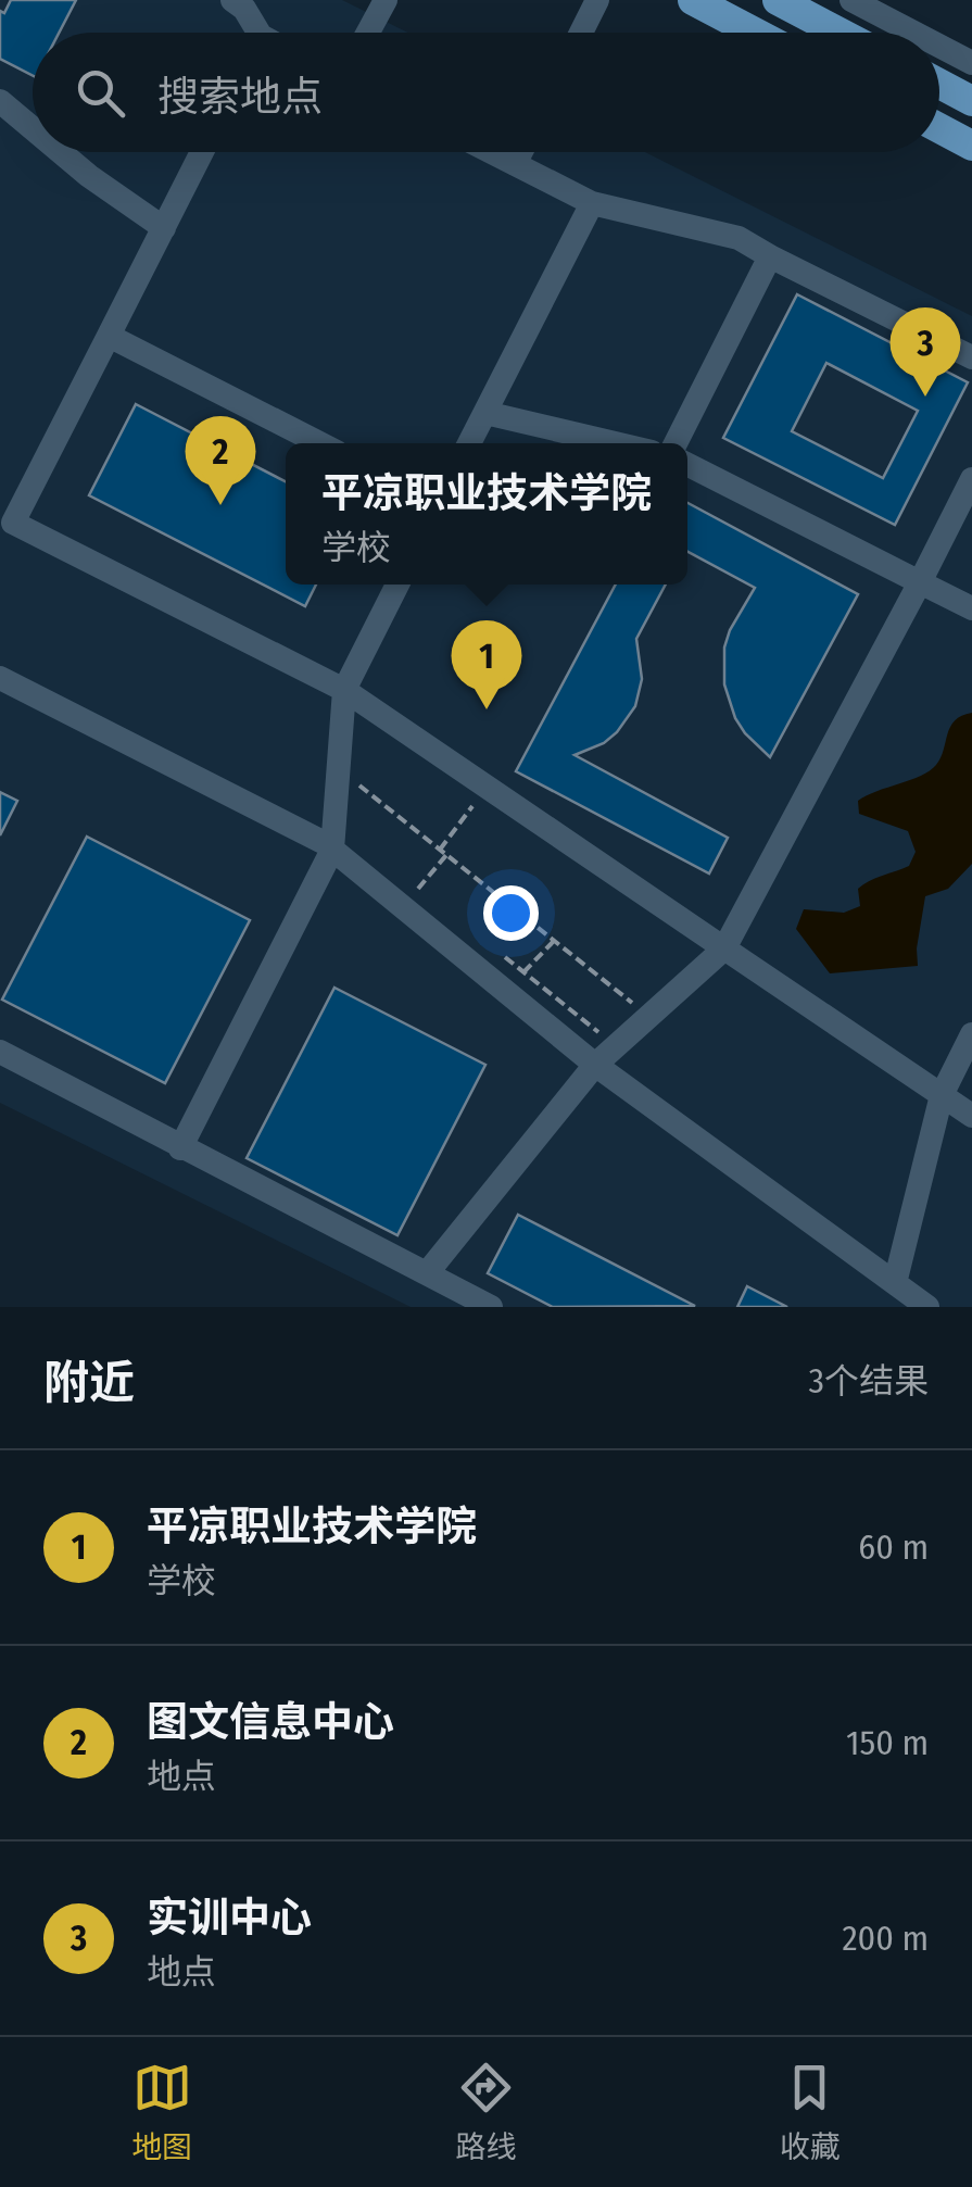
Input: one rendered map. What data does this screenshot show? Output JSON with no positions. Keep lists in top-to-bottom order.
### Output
{
  "page": {
    "search": "搜索地点",
    "pins": ["3", "2", "1"],
    "popup": ["平凉职业技术学院", "学校"],
    "heading": ["附近", "3个结果"],
    "list": [
      {
        "mark": "1",
        "name": "平凉职业技术学院",
        "note": "学校",
        "value": "60 m"
      },
      {
        "mark": "2",
        "name": "图文信息中心",
        "note": "地点",
        "value": "150 m"
      },
      {
        "mark": "3",
        "name": "实训中心",
        "note": "地点",
        "value": "200 m"
      }
    ],
    "nav": ["地图", "路线", "收藏"]
  }
}
